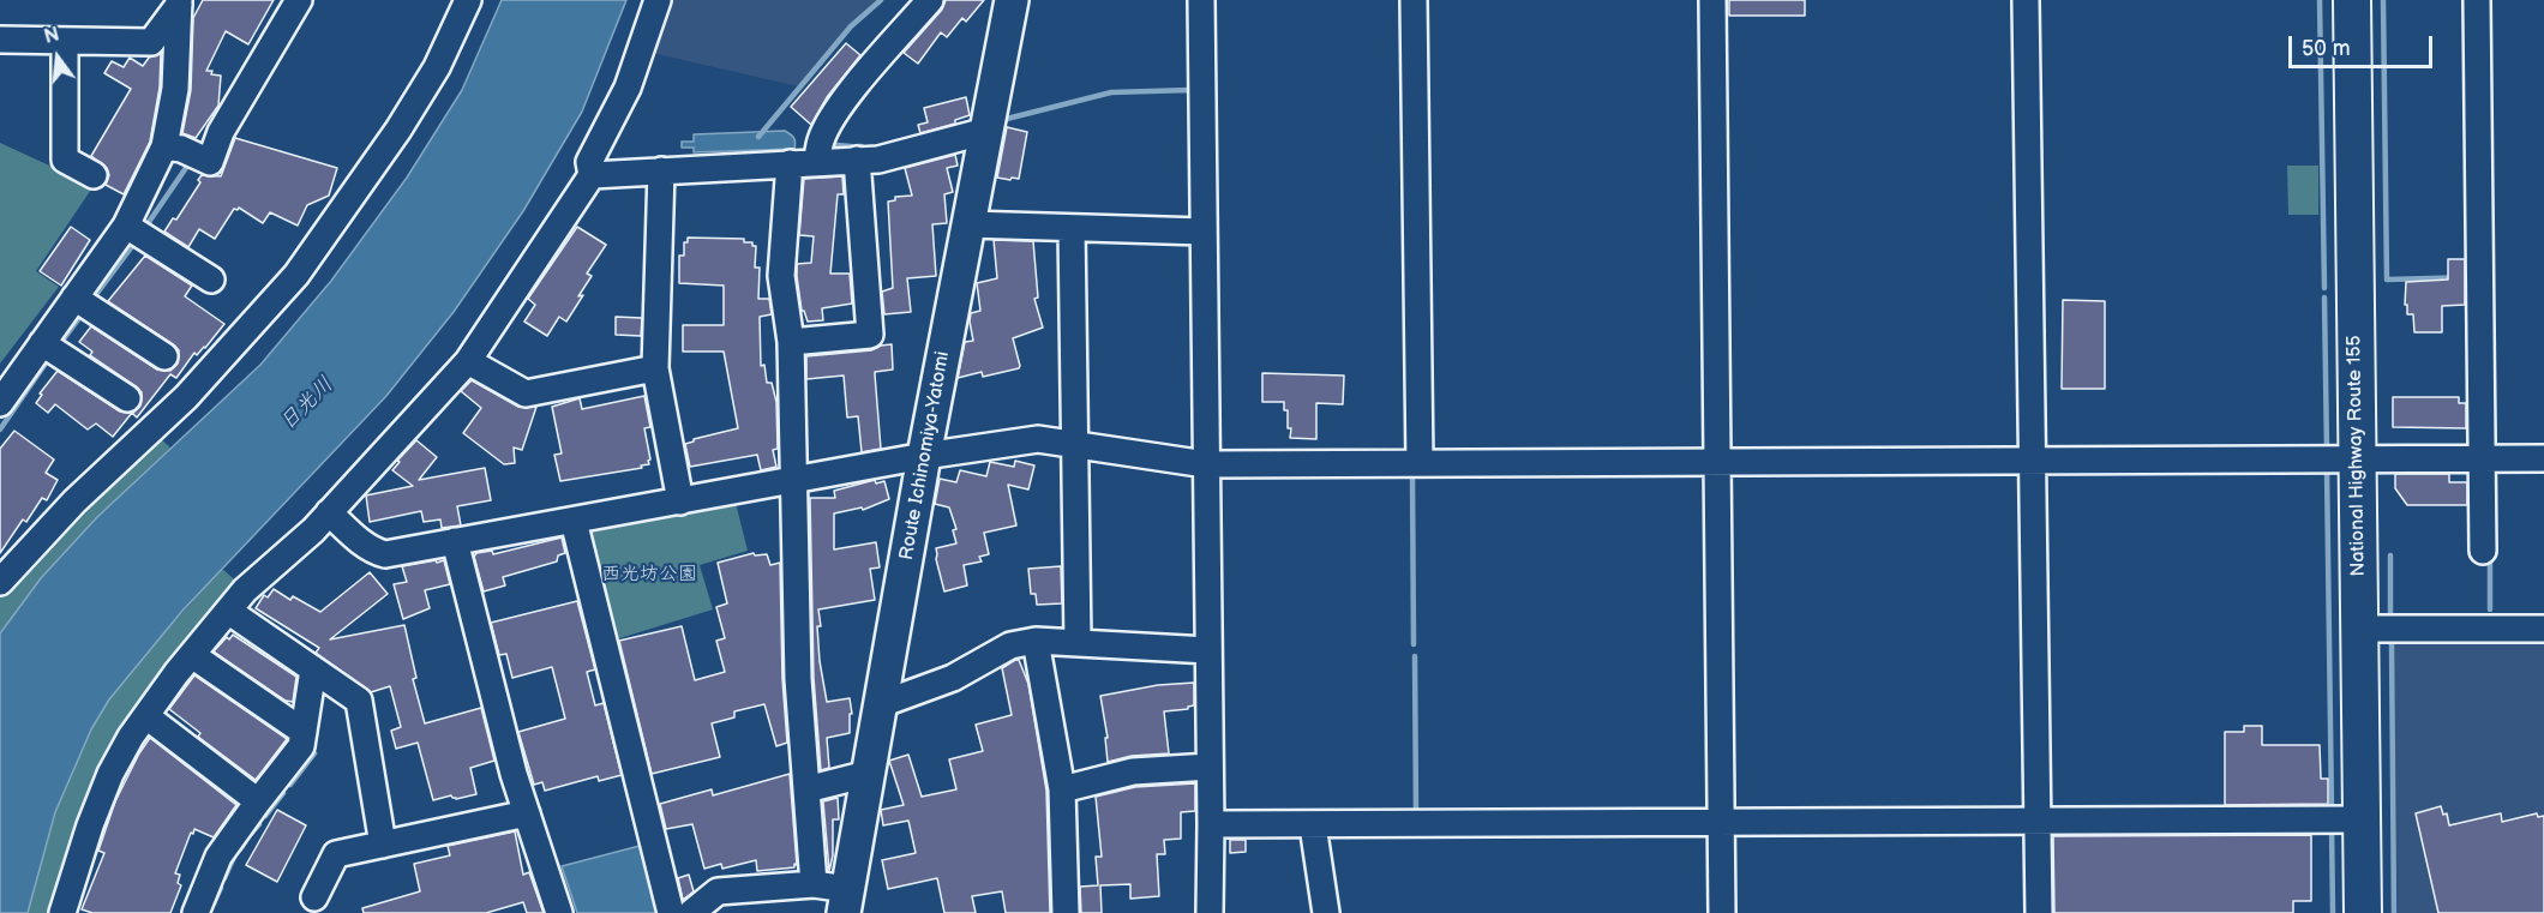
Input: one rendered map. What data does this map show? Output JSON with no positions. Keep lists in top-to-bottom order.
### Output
{
  "streets": {
    "highway": ["National Highway Route 155"],
    "main road": ["Route Ichinomiya-Yatomi"]
  },
  "water": ["日光川"],
  "parks": ["西光坊公園"],
  "scale_bar": "50 m",
  "north": "top"
}
